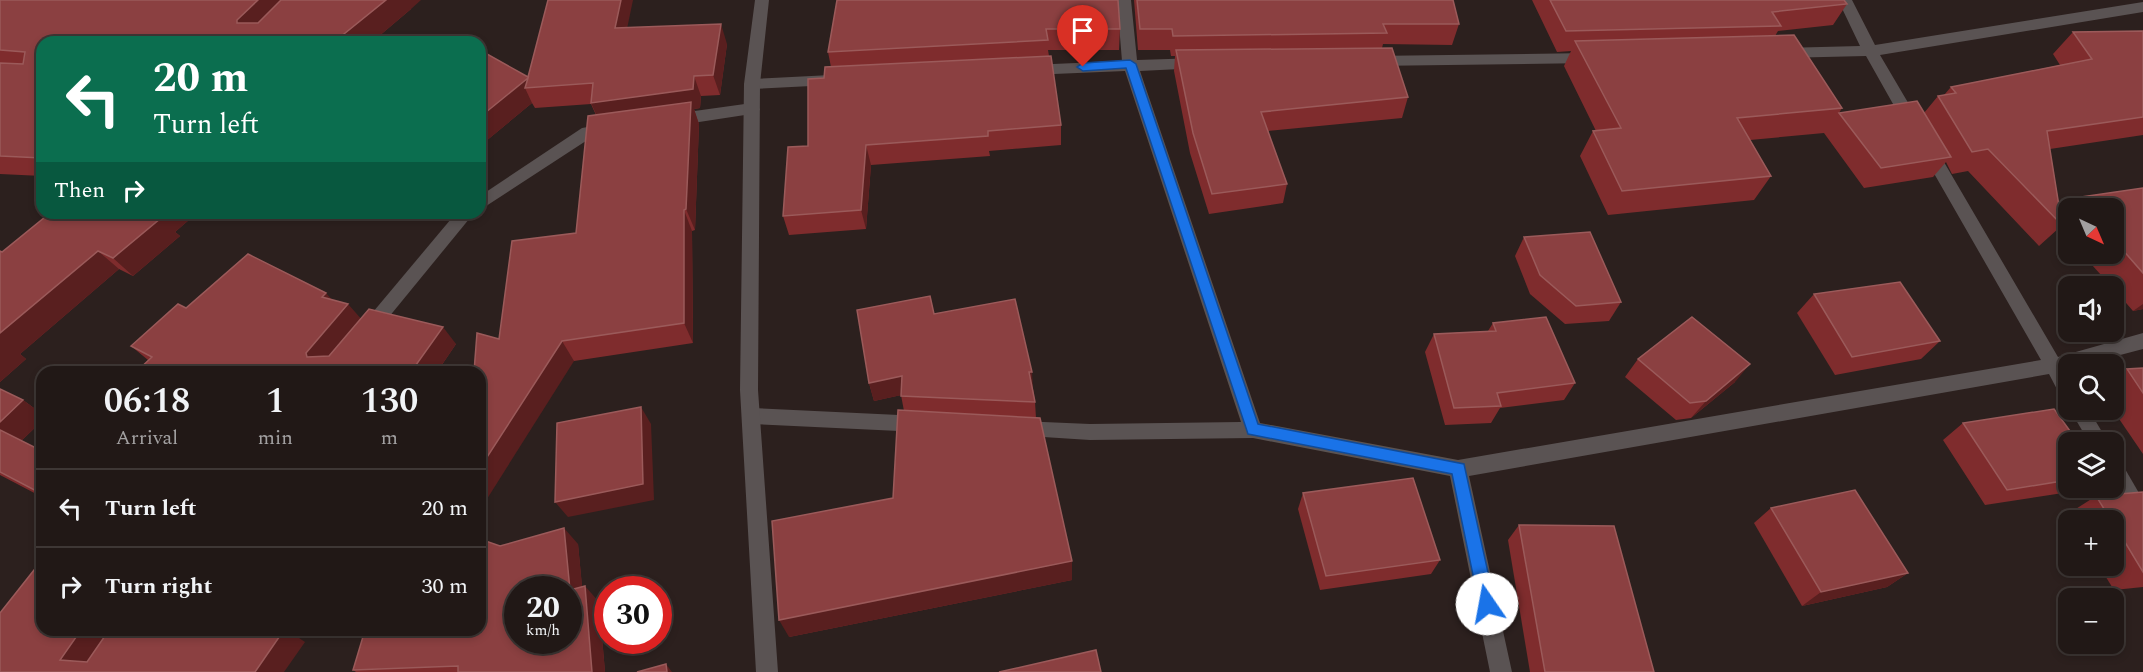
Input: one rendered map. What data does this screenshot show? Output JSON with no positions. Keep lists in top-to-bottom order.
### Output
{
  "north": "bottom right",
  "page": {
    "turn": ["20 m", "Turn left"],
    "then": "Then",
    "map_buttons": ["+", "−"],
    "eta": [
      "06:18",
      "Arrival",
      "1",
      "min",
      "130",
      "m"
    ],
    "list": [
      {
        "name": "Turn left",
        "value": "20 m"
      },
      {
        "name": "Turn right",
        "value": "30 m"
      }
    ],
    "speed": "20 km/h",
    "limit": "30"
  }
}
